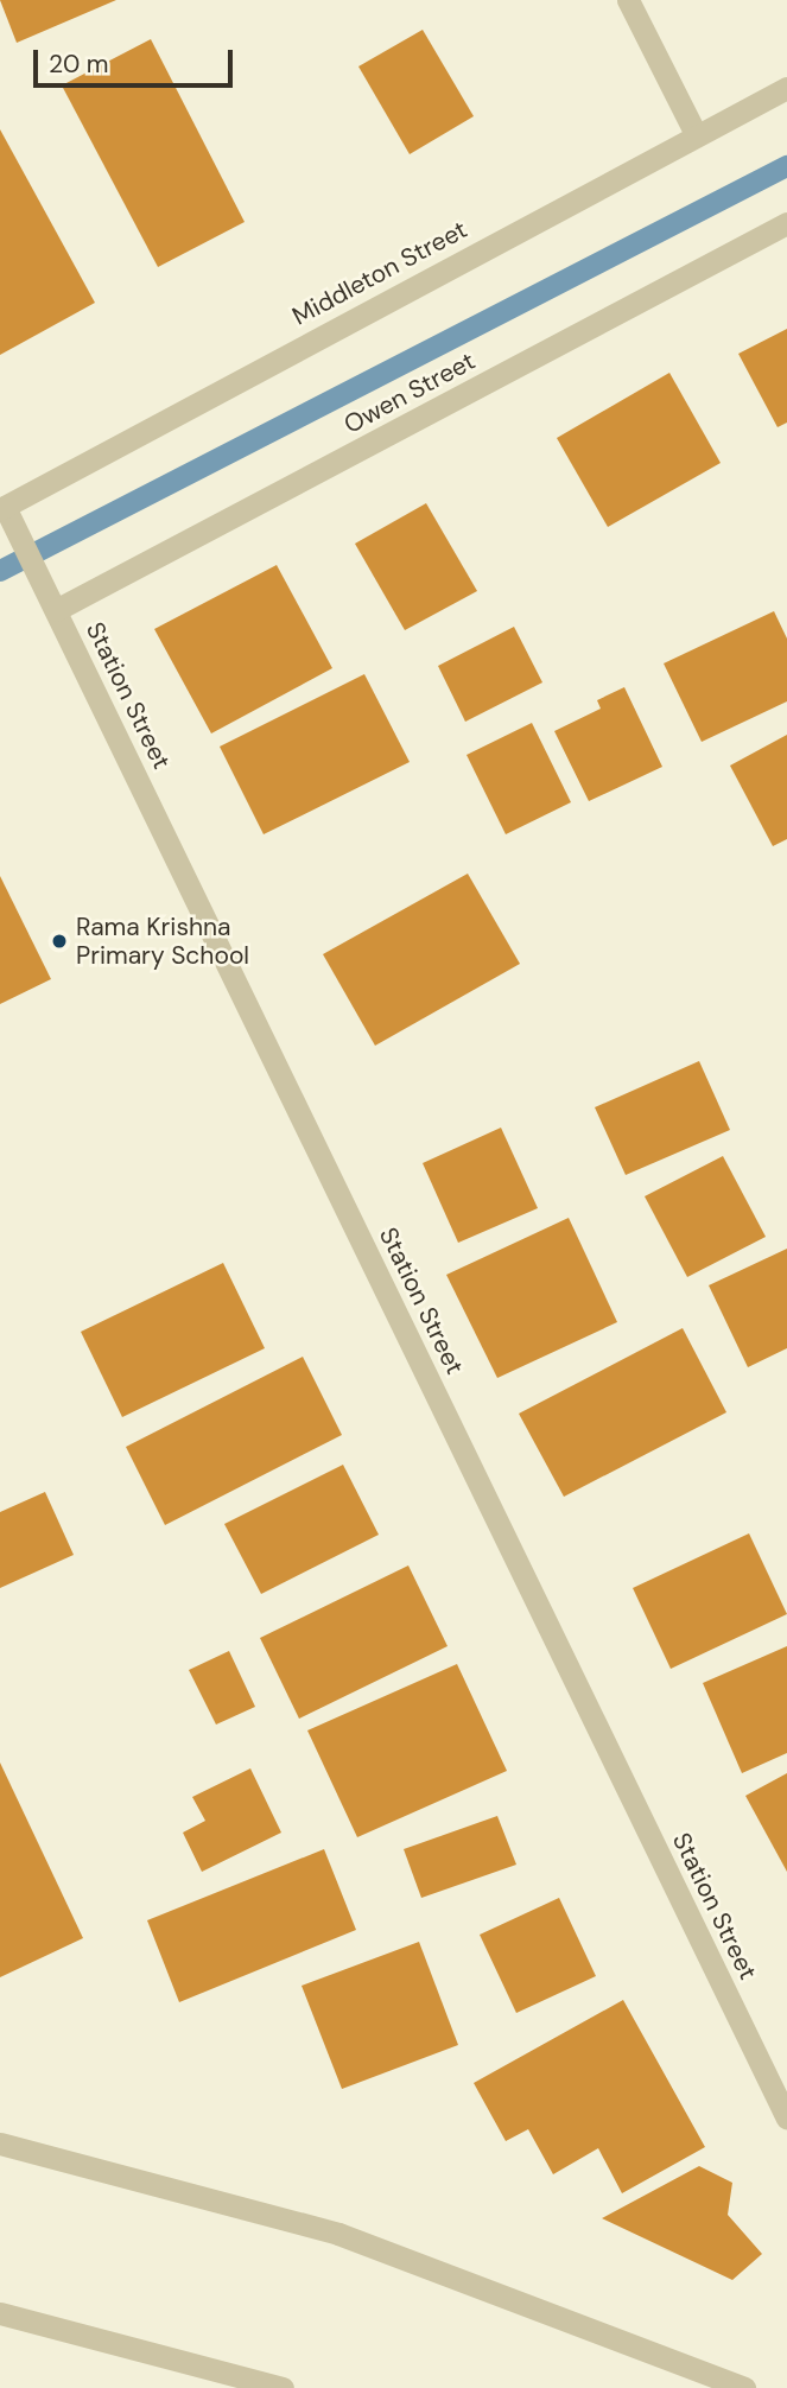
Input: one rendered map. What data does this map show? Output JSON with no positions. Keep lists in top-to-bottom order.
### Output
{
  "streets": {
    "street": ["Middleton Street", "Owen Street", "Station Street"]
  },
  "crossings": [
    ["Middleton Street", "Station Street"],
    ["Owen Street", "Station Street"]
  ],
  "places": ["Rama Krishna Primary School"],
  "scale_bar": "20 m"
}
